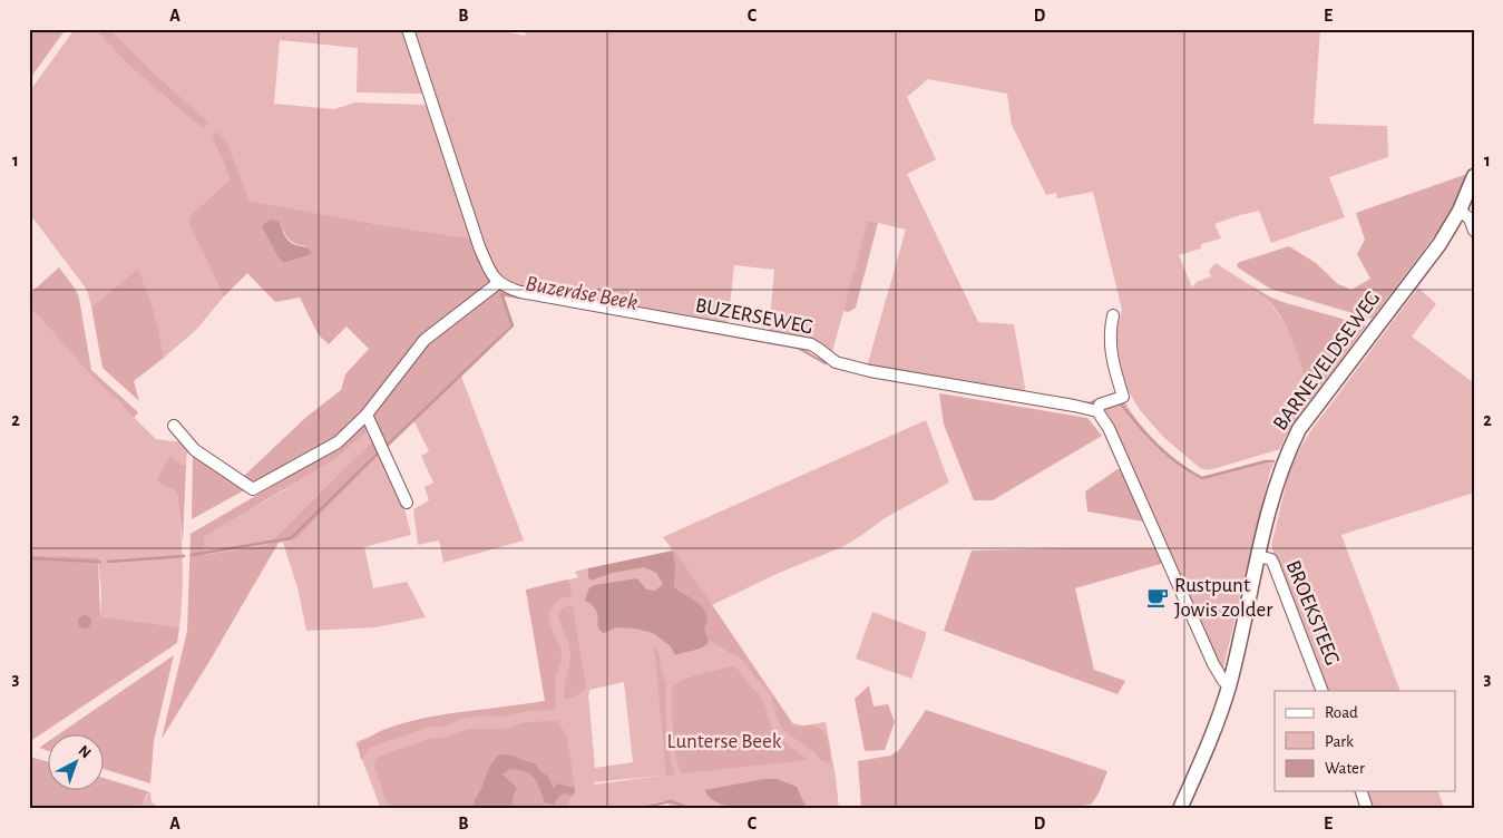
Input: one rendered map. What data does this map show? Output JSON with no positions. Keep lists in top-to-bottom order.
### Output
{
  "streets": {
    "main road": ["BARNEVELDSEWEG"],
    "street": ["BUZERSEWEG", "BROEKSTEEG"]
  },
  "crossings": [
    ["BARNEVELDSEWEG", "BROEKSTEEG"]
  ],
  "water": ["Buzerdse Beek"],
  "parks": ["Lunterse Beek"],
  "places": {
    "cafe": ["Rustpunt Jowis zolder"]
  },
  "legend": ["Road", "Park", "Water"],
  "north": "top right",
  "grid": {
    "columns": [
      "A",
      "B",
      "C",
      "D",
      "E"
    ],
    "rows": ["1", "2", "3"]
  }
}
